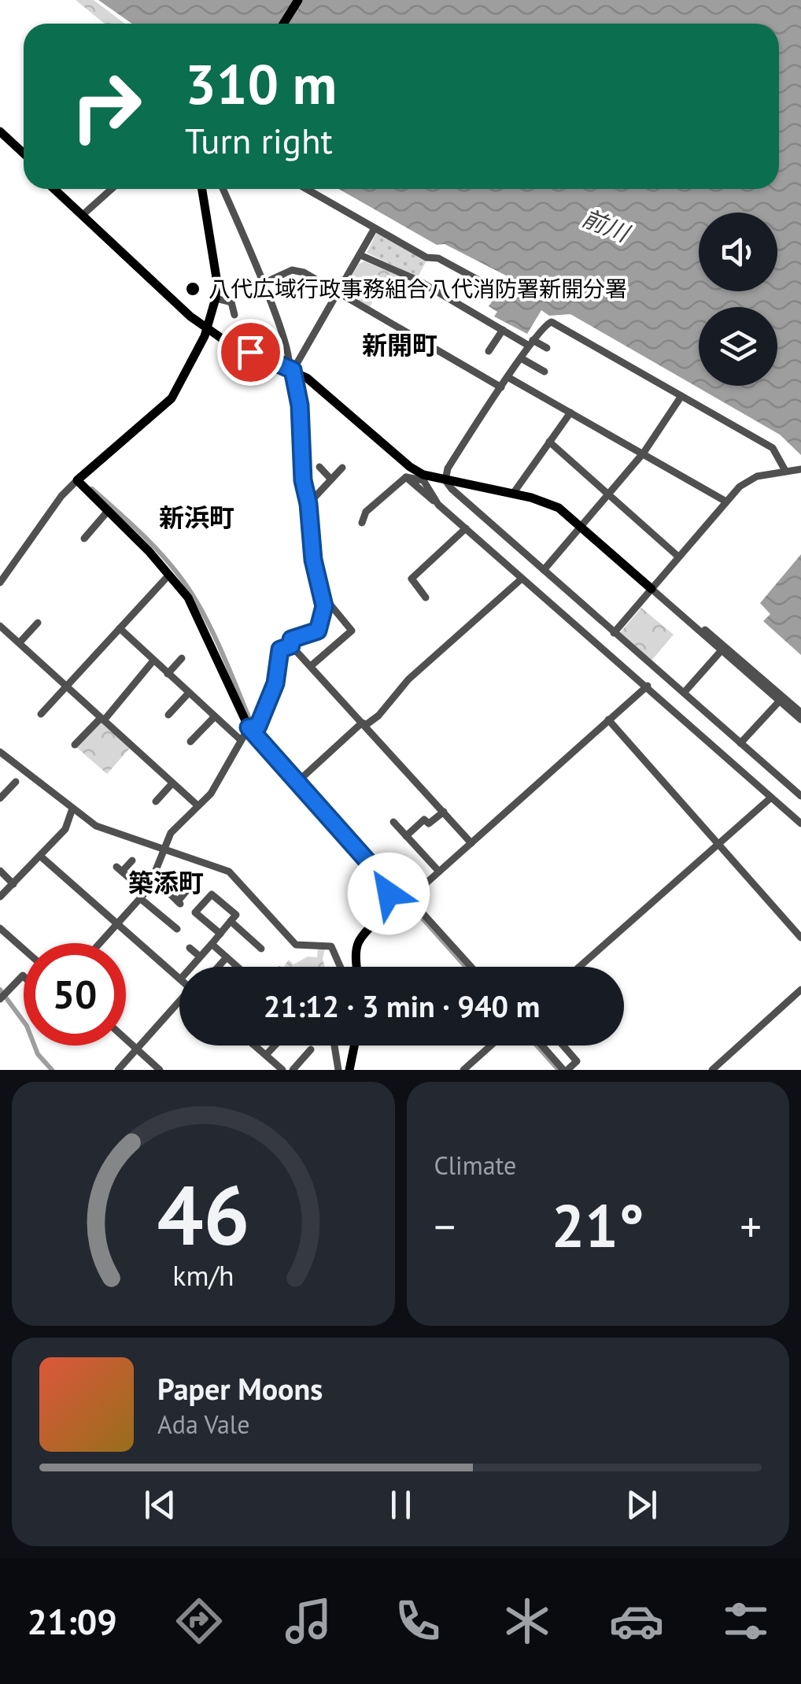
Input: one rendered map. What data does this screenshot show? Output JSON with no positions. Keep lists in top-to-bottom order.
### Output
{
  "districts": ["新開町", "新浜町", "築添町"],
  "water": ["前川"],
  "places": ["八代広域行政事務組合八代消防署新開分署"],
  "page": {
    "turn": ["310 m", "Turn right"],
    "limit": "50",
    "trip": "21:12 · 3 min · 940 m",
    "tile": "Climate",
    "heat": ["−", "21°", "+"],
    "song": ["Paper Moons", "Ada Vale"],
    "tabs": "21:09",
    "gauge": ["46", "km/h"]
  }
}
